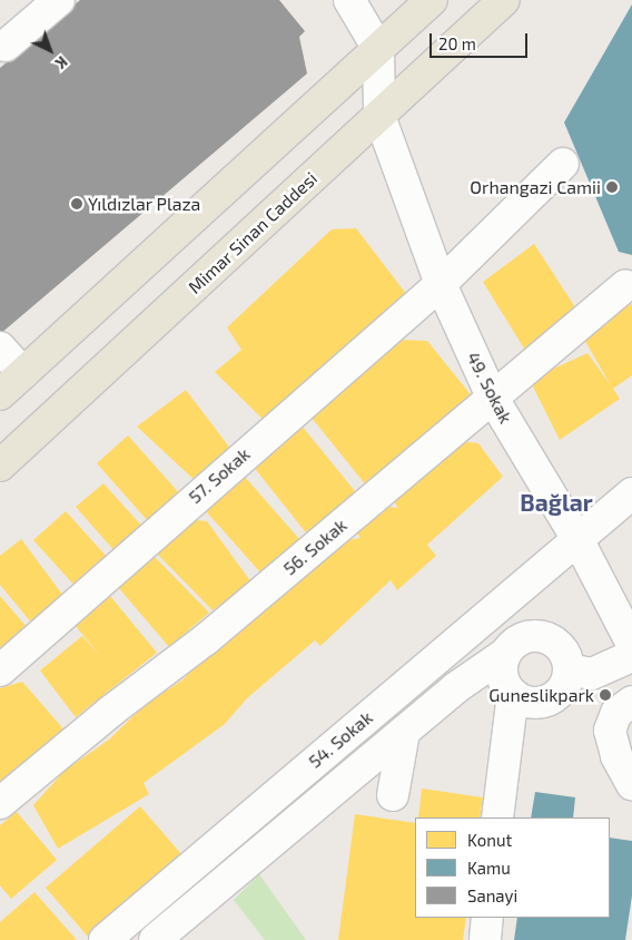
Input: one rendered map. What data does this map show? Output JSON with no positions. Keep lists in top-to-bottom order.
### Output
{
  "streets": {
    "main road": ["Mimar Sinan Caddesi"],
    "street": [
      "49. Sokak",
      "57. Sokak",
      "56. Sokak",
      "54. Sokak"
    ]
  },
  "crossings": [
    ["Mimar Sinan Caddesi", "49. Sokak"],
    ["49. Sokak", "57. Sokak"],
    ["49. Sokak", "56. Sokak"],
    ["49. Sokak", "54. Sokak"]
  ],
  "districts": ["Bağlar"],
  "places": ["Orhangazi Camii", "Yıldızlar Plaza", "Guneslikpark"],
  "legend": ["Konut", "Kamu", "Sanayi"],
  "scale_bar": "20 m",
  "north": "bottom right"
}
